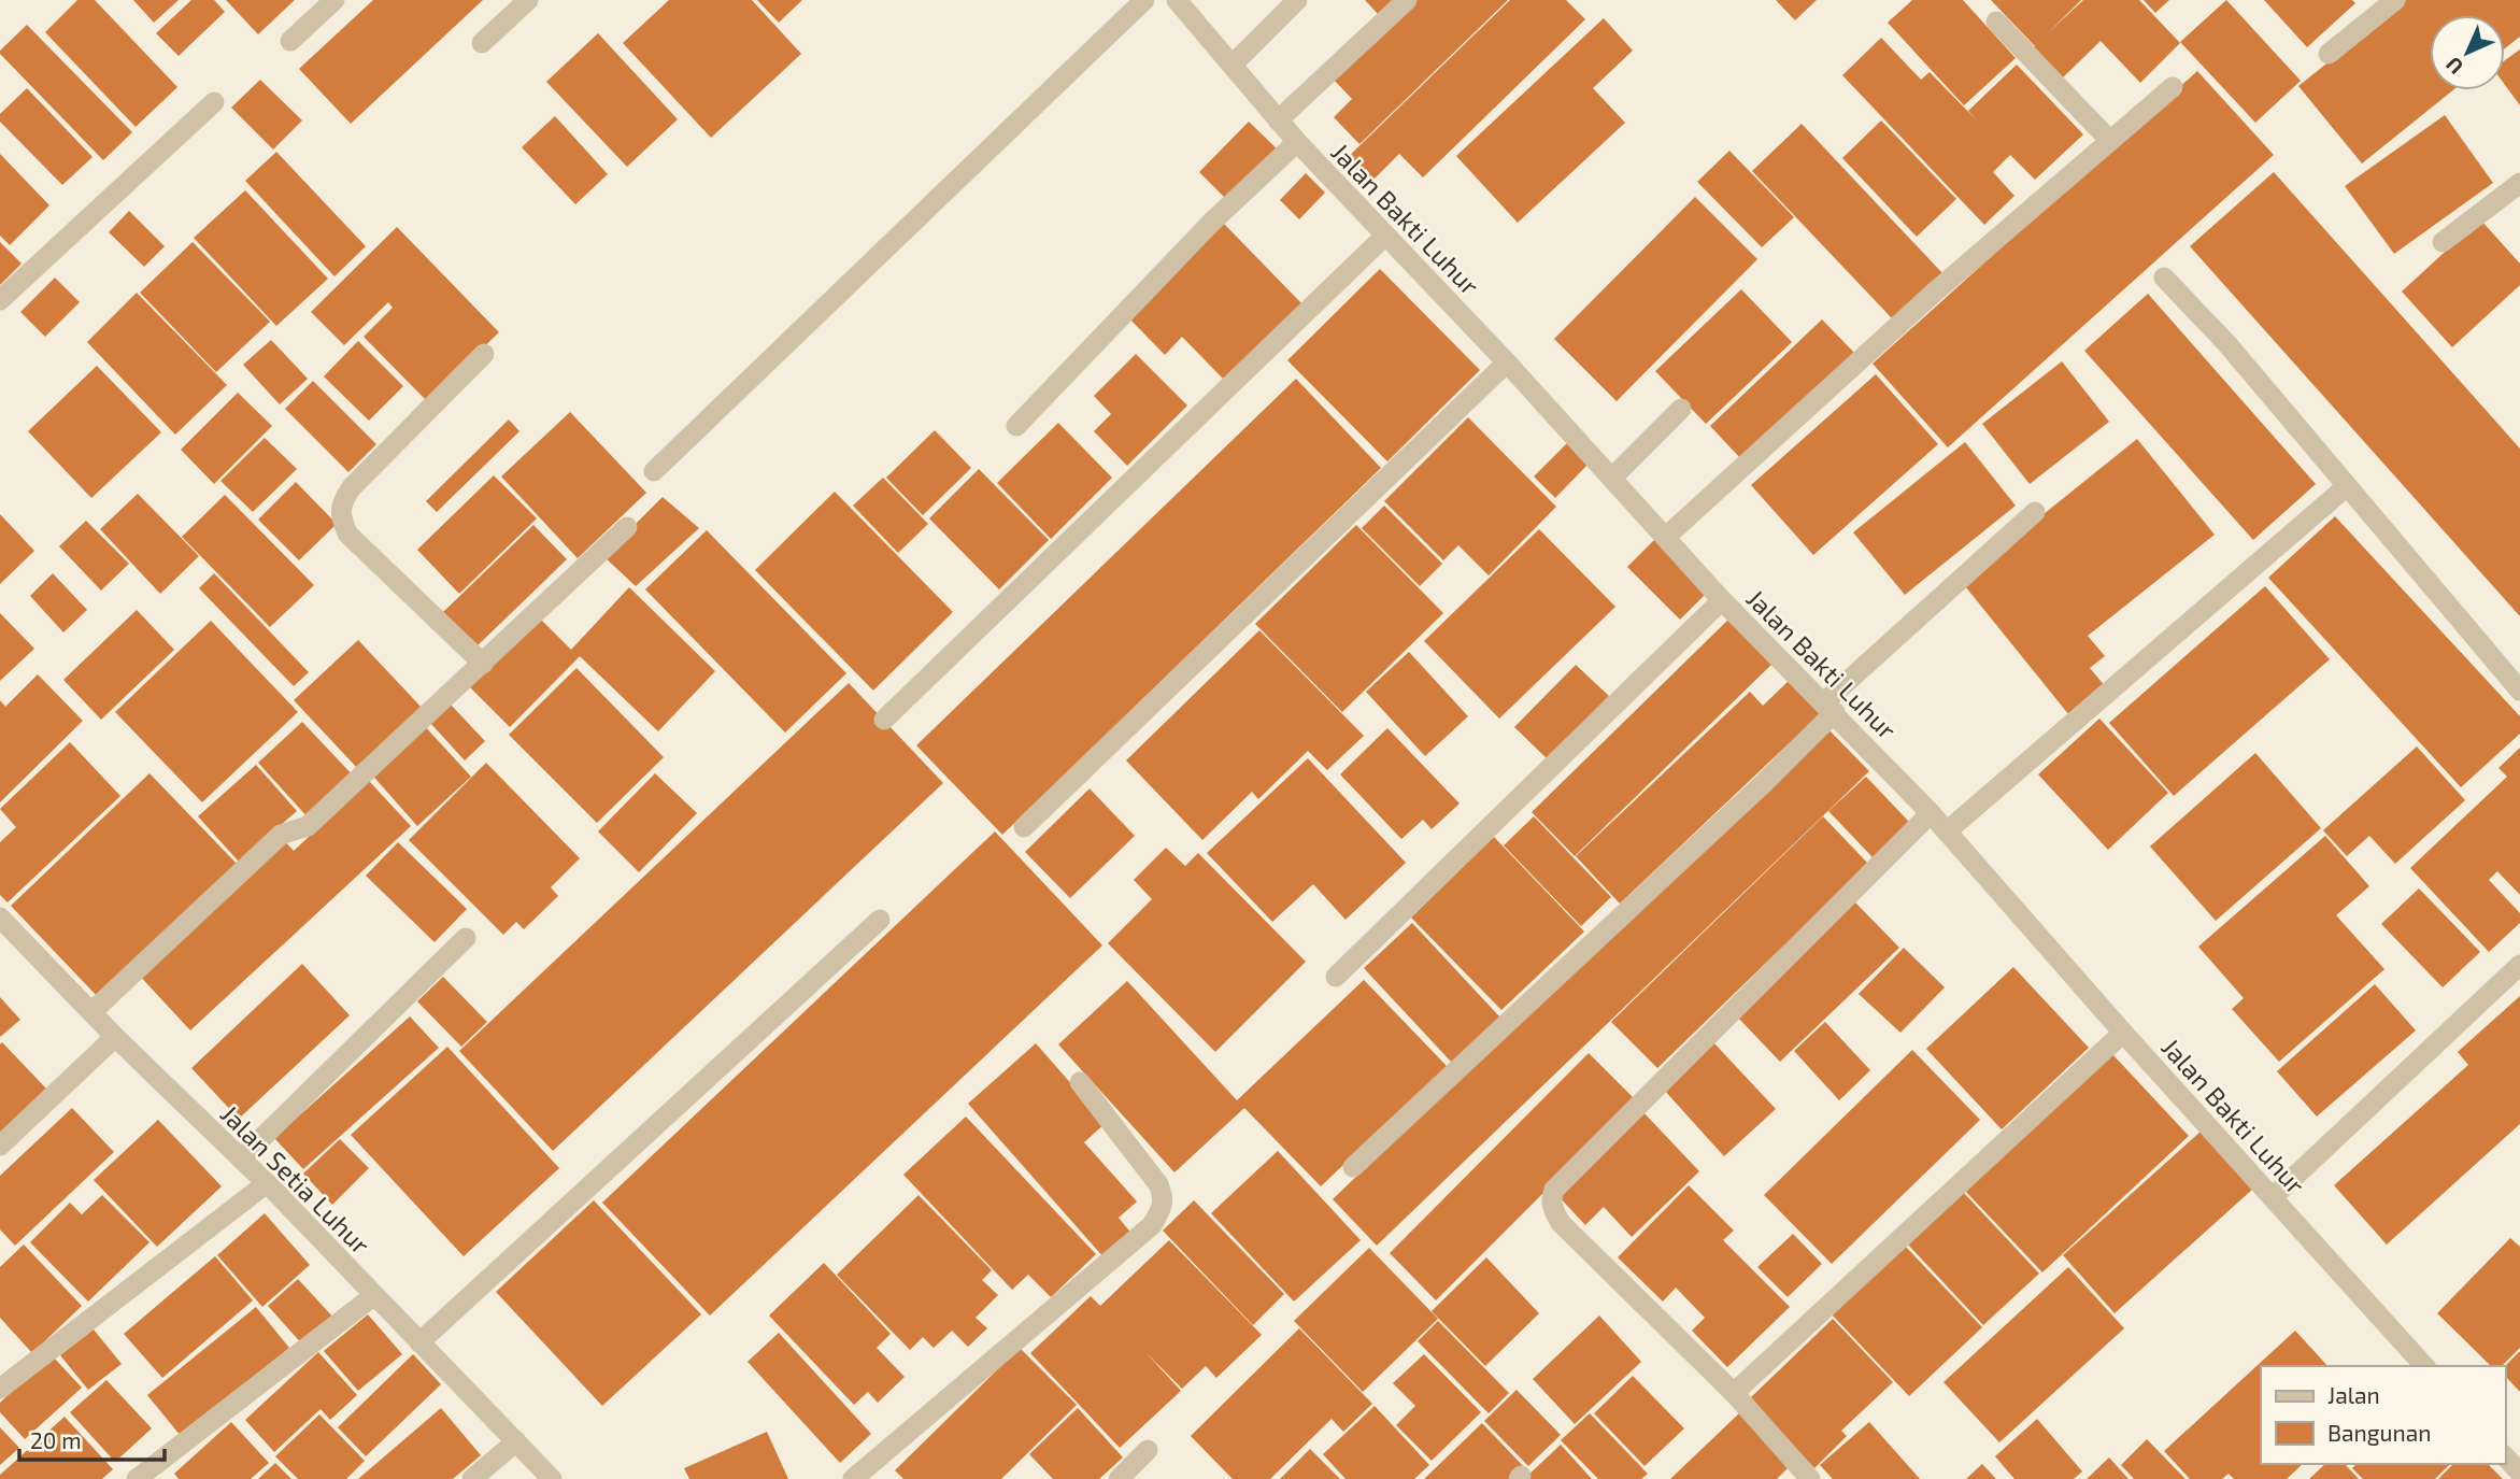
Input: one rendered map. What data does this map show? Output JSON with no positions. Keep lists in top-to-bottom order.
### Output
{
  "streets": {
    "street": ["Jalan Bakti Luhur", "Jalan Setia Luhur"]
  },
  "legend": ["Jalan", "Bangunan"],
  "scale_bar": "20 m",
  "north": "bottom left"
}
